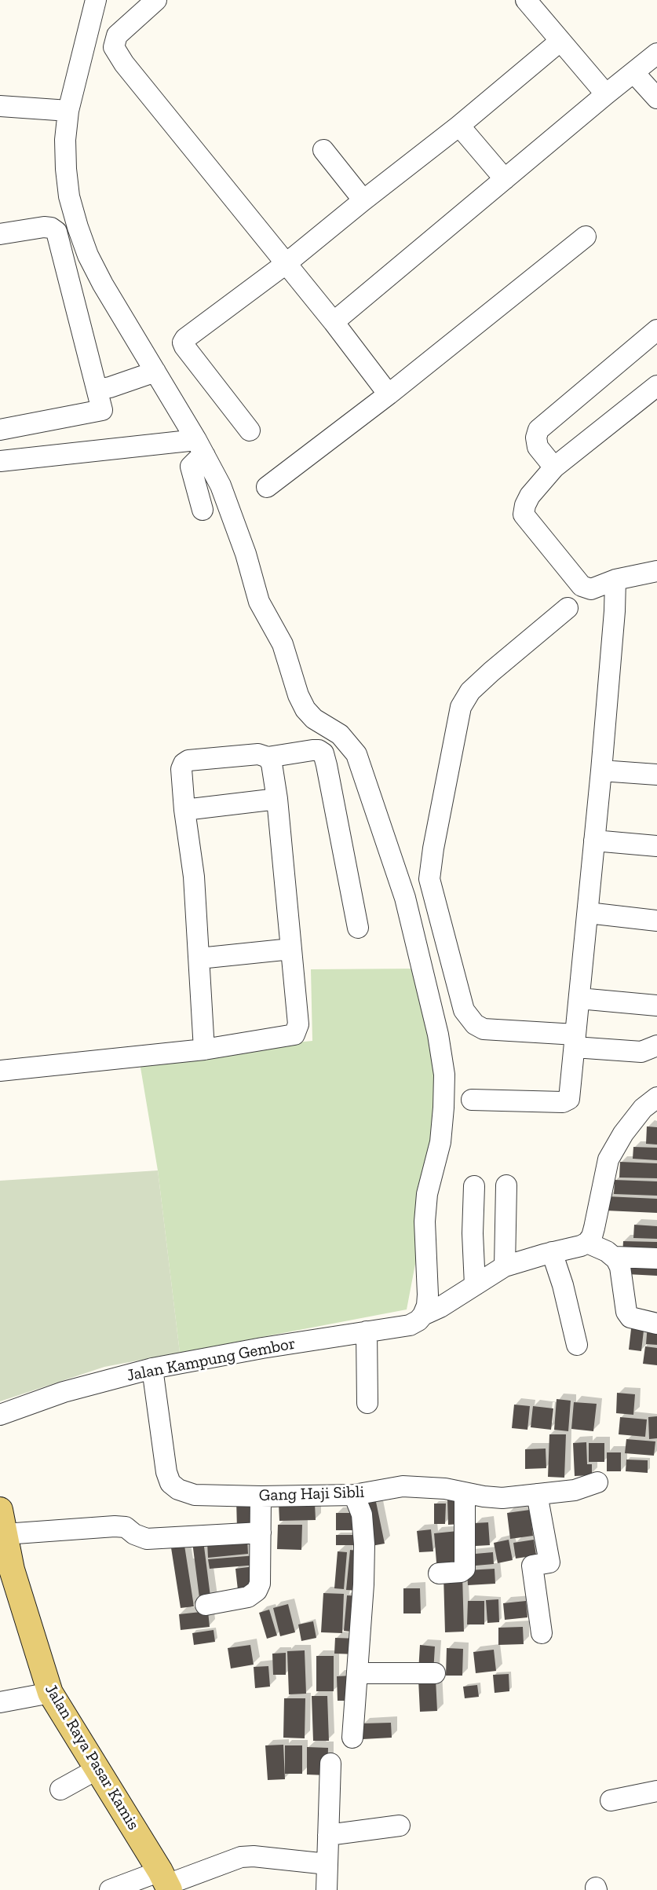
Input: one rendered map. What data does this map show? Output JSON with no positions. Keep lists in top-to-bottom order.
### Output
{
  "streets": {
    "main road": ["Jalan Raya Pasar Kamis"],
    "street": ["Jalan Kampung Gembor", "Gang Haji Sibli"]
  },
  "crossings": [
    ["Jalan Kampung Gembor", "Gang Haji Sibli"]
  ]
}
